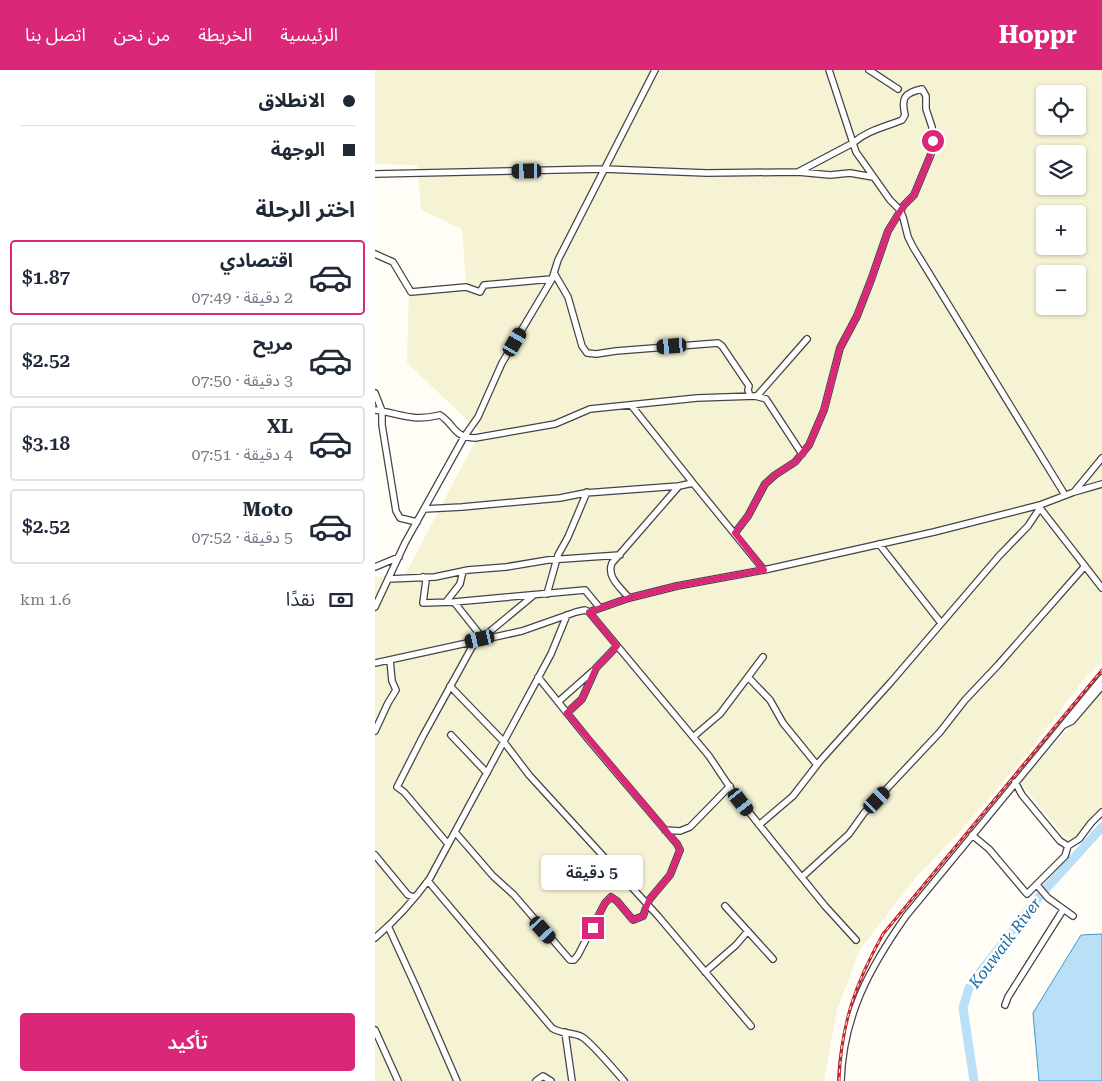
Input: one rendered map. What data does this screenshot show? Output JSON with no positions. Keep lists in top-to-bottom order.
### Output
{
  "water": ["Kouwaik River"],
  "page": {
    "header": "Hoppr",
    "nav": [
      "الرئيسية",
      "الخريطة",
      "من نحن",
      "اتصل بنا"
    ],
    "banner": ["الانطلاق", "الوجهة"],
    "map_buttons": ["+", "−"],
    "heading": "اختر الرحلة",
    "list": [
      {
        "name": "اقتصادي",
        "note": "2 دقيقة · 07:49",
        "value": "$1.87"
      },
      {
        "name": "مريح",
        "note": "3 دقيقة · 07:50",
        "value": "$2.52"
      },
      {
        "name": "XL",
        "note": "4 دقيقة · 07:51",
        "value": "$3.18"
      },
      {
        "name": "Moto",
        "note": "5 دقيقة · 07:52",
        "value": "$2.52"
      }
    ],
    "pay": ["نقدًا", "1.6 km"],
    "bubble": "5 دقيقة",
    "buttons": "تأكيد"
  }
}
